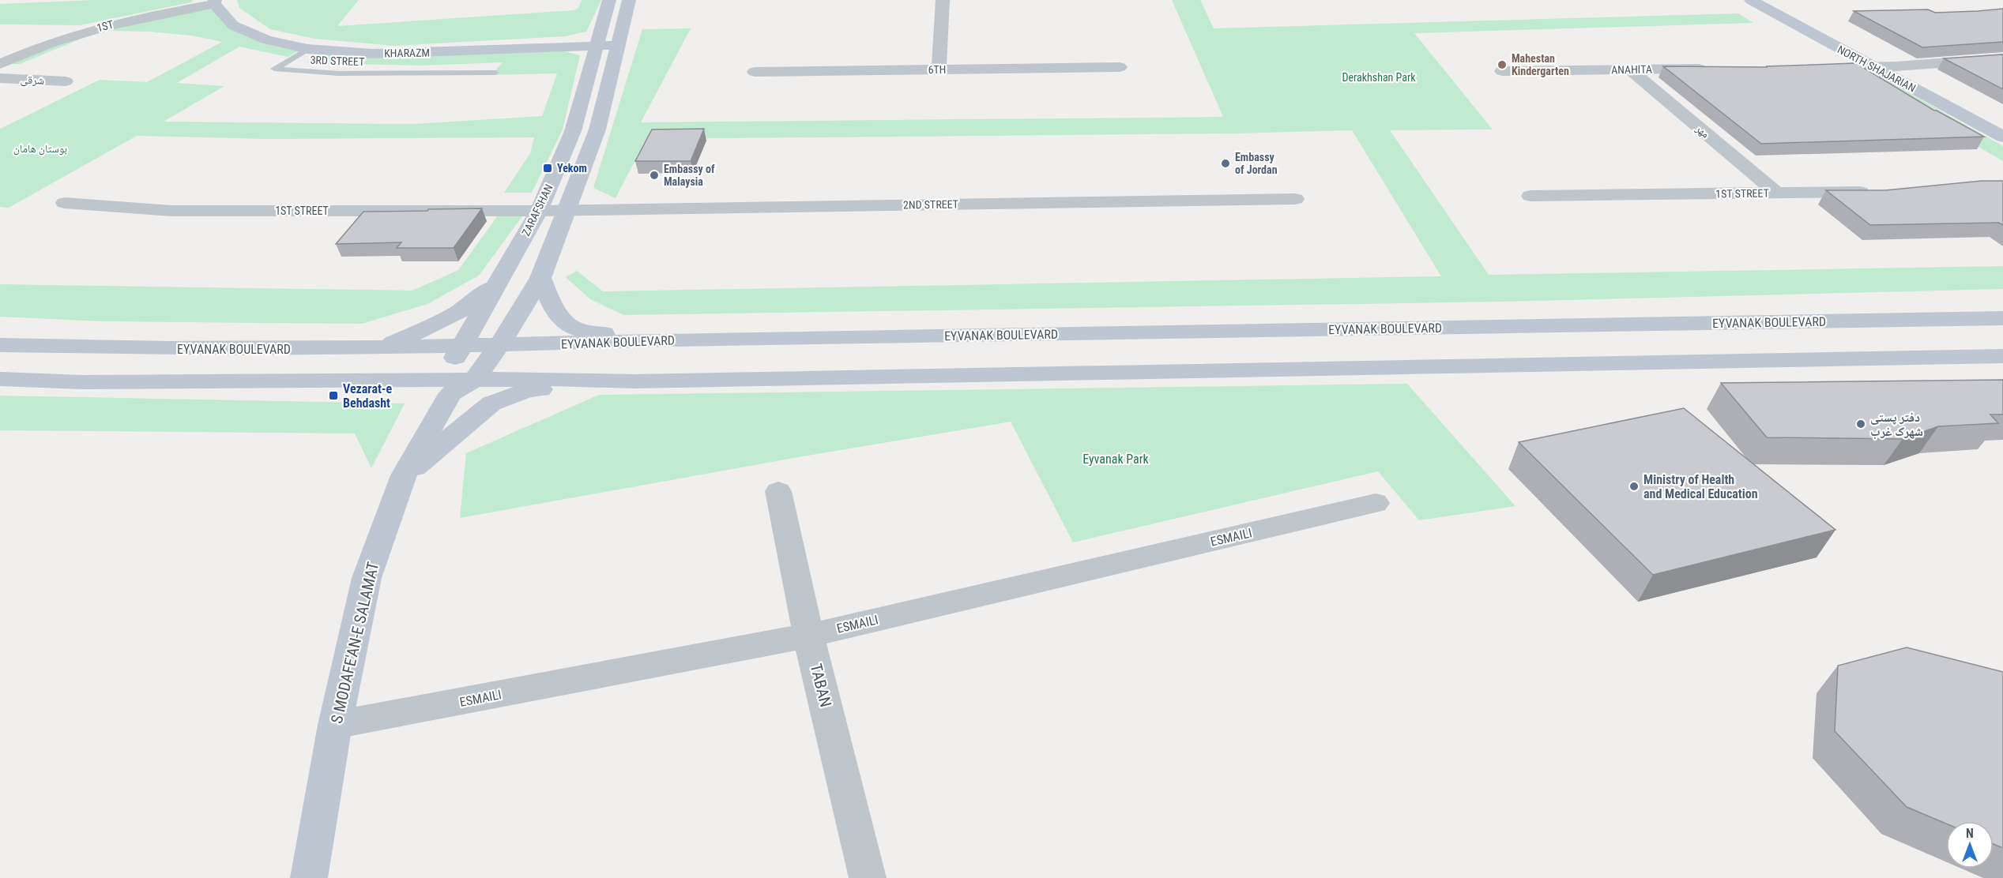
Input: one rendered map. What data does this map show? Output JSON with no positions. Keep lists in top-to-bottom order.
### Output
{
  "streets": {
    "street": [
      "1ST",
      "KHARAZM",
      "NORTH SHAJARIAN",
      "6TH",
      "ANAHITA",
      "شرقی",
      "مهر",
      "1ST STREET",
      "2ND STREET",
      "ZARAFSHAN",
      "EYVANAK BOULEVARD",
      "ESMAILI",
      "S MODAFE'AN-E SALAMAT",
      "TABAN"
    ],
    "lane": ["3RD STREET"]
  },
  "crossings": [
    ["1ST", "KHARAZM"],
    ["KHARAZM", "3RD STREET"],
    ["KHARAZM", "ZARAFSHAN"],
    ["ANAHITA", "مهر"],
    ["مهر", "1ST STREET"],
    ["1ST STREET", "2ND STREET"],
    ["1ST STREET", "ZARAFSHAN"],
    ["2ND STREET", "ZARAFSHAN"],
    ["ZARAFSHAN", "EYVANAK BOULEVARD"],
    ["ZARAFSHAN", "S MODAFE'AN-E SALAMAT"],
    ["ESMAILI", "S MODAFE'AN-E SALAMAT"],
    ["ESMAILI", "TABAN"]
  ],
  "parks": ["Derakhshan Park", "بوستان هامان", "Eyvanak Park"],
  "places": {
    "other": [
      "Mahestan Kindergarten",
      "Embassy of Jordan",
      "Embassy of Malaysia",
      "دفتر پستی شهرک غرب",
      "Ministry of Health and Medical Education"
    ],
    "transit": ["Yekom", "Vezarat-e Behdasht"]
  },
  "north": "top"
}
